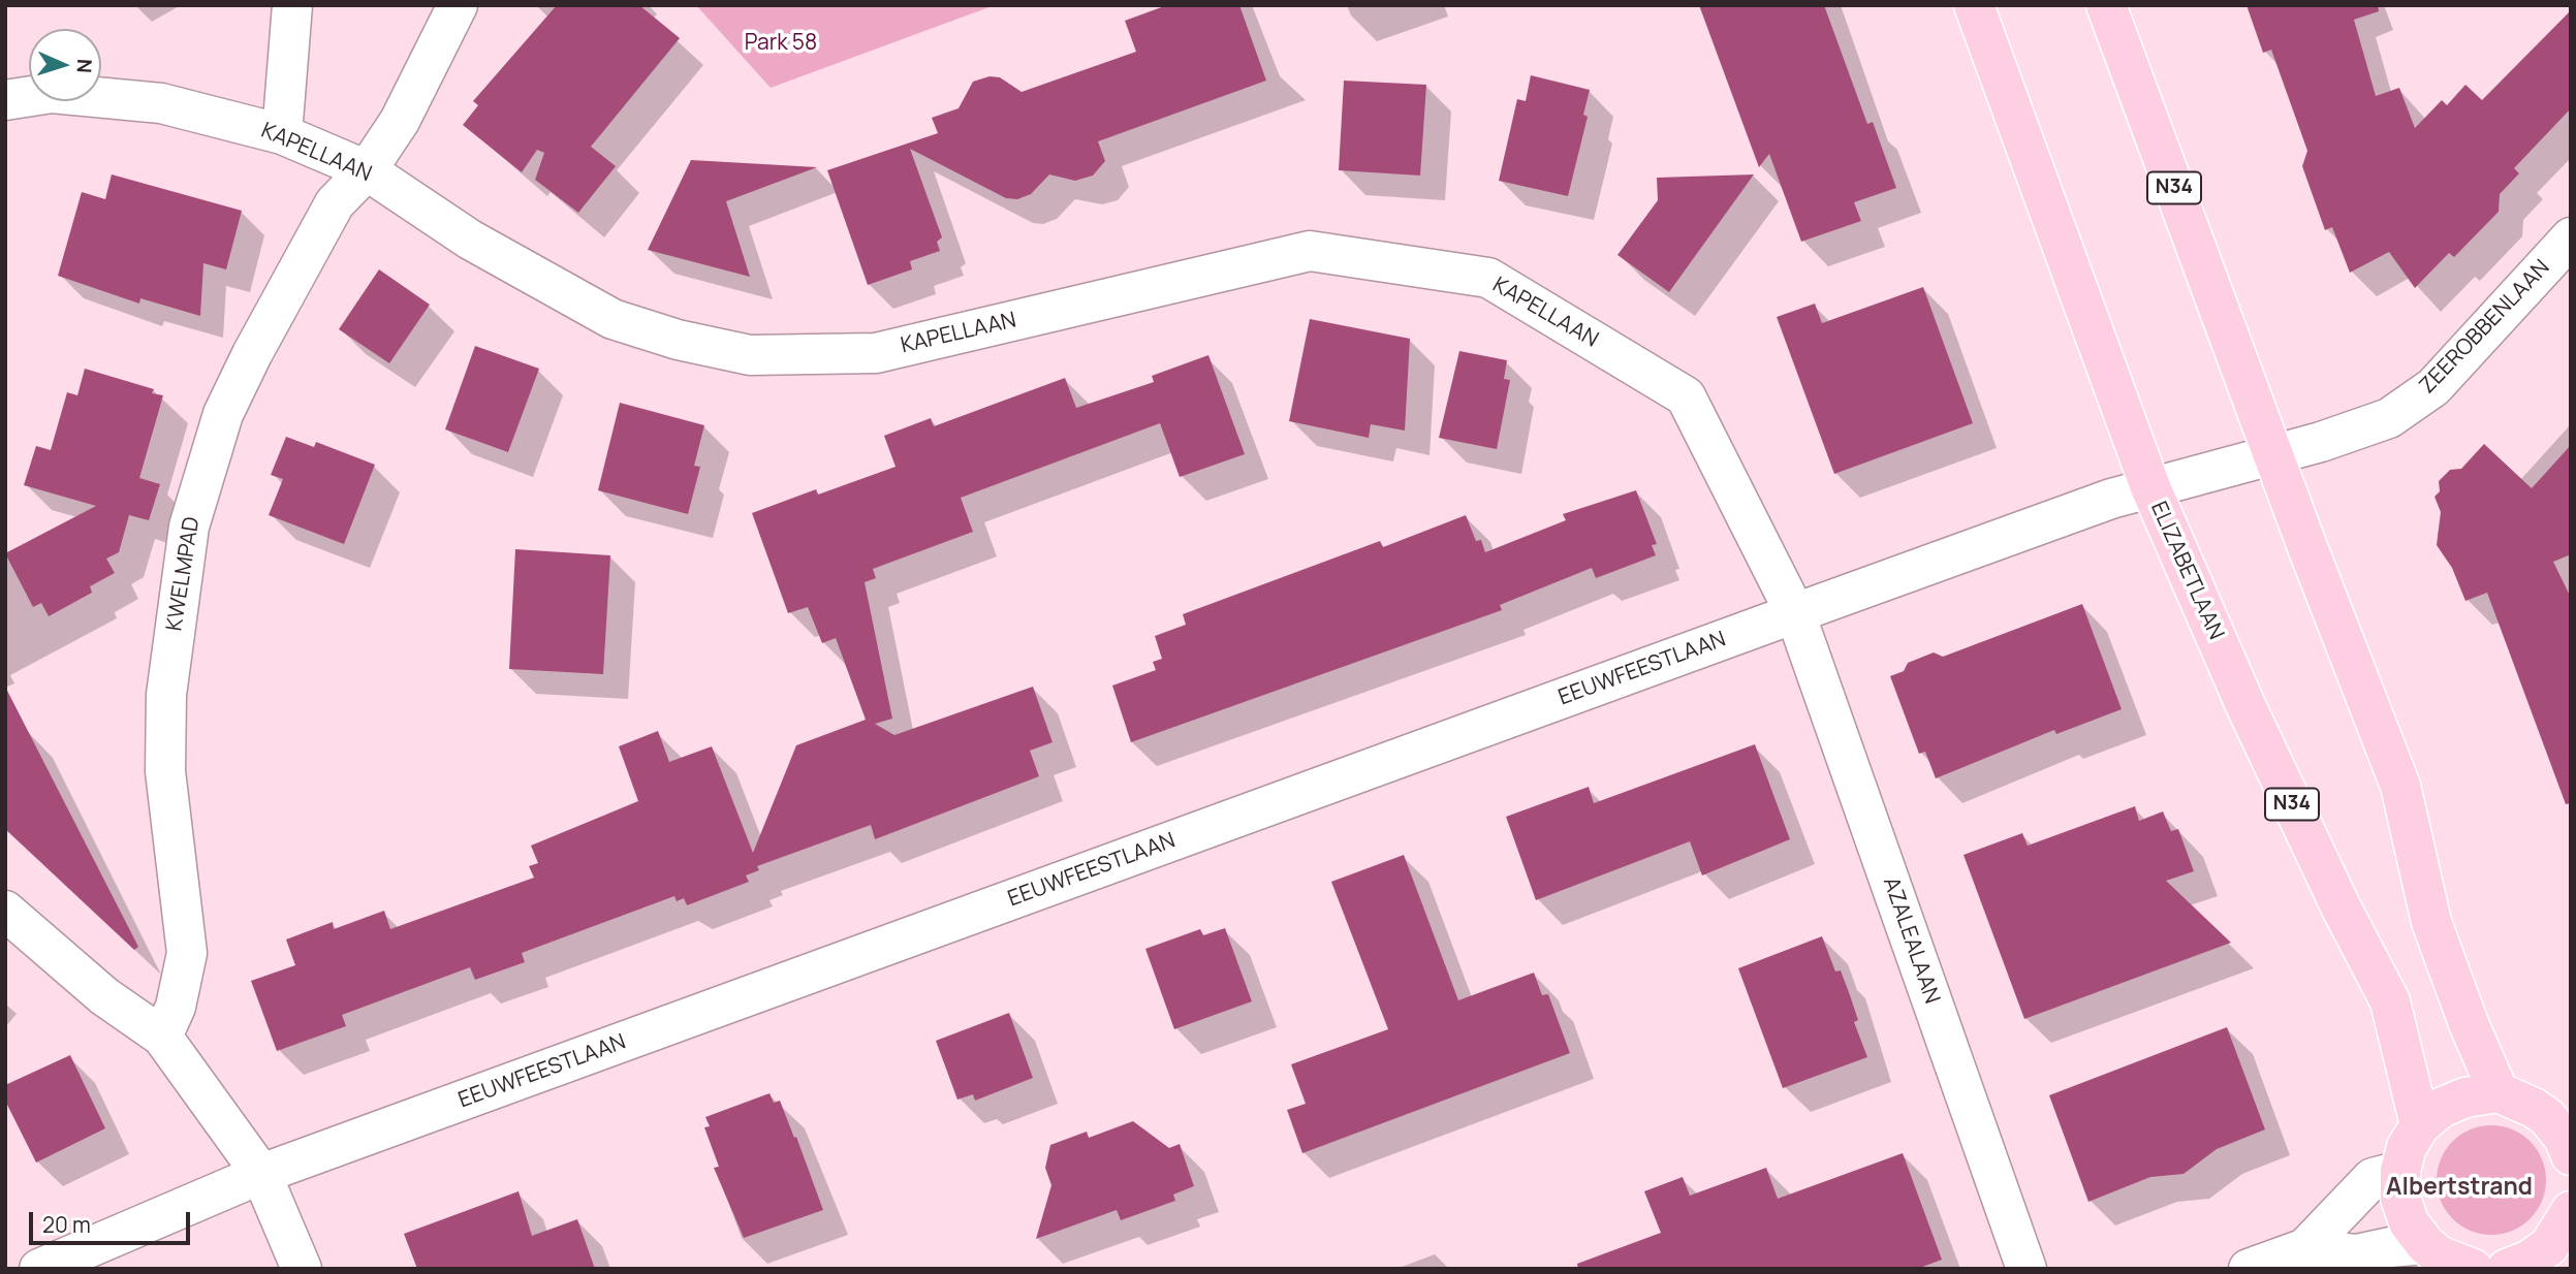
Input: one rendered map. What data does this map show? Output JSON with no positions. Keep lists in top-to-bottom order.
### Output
{
  "streets": {
    "main road": ["N34", "ELIZABETLAAN"],
    "street": [
      "KAPELLAAN",
      "ZEEROBBENLAAN",
      "KWELMPAD",
      "EEUWFEESTLAAN",
      "AZALEALAAN"
    ]
  },
  "crossings": [
    ["KAPELLAAN", "KWELMPAD"],
    ["KAPELLAAN", "EEUWFEESTLAAN"],
    ["KAPELLAAN", "AZALEALAAN"],
    ["N34", "ZEEROBBENLAAN"],
    ["ZEEROBBENLAAN", "ELIZABETLAAN"],
    ["ZEEROBBENLAAN", "EEUWFEESTLAAN"],
    ["ELIZABETLAAN", "EEUWFEESTLAAN"],
    ["EEUWFEESTLAAN", "AZALEALAAN"]
  ],
  "districts": ["Albertstrand"],
  "parks": ["Park 58"],
  "scale_bar": "20 m",
  "north": "right"
}
